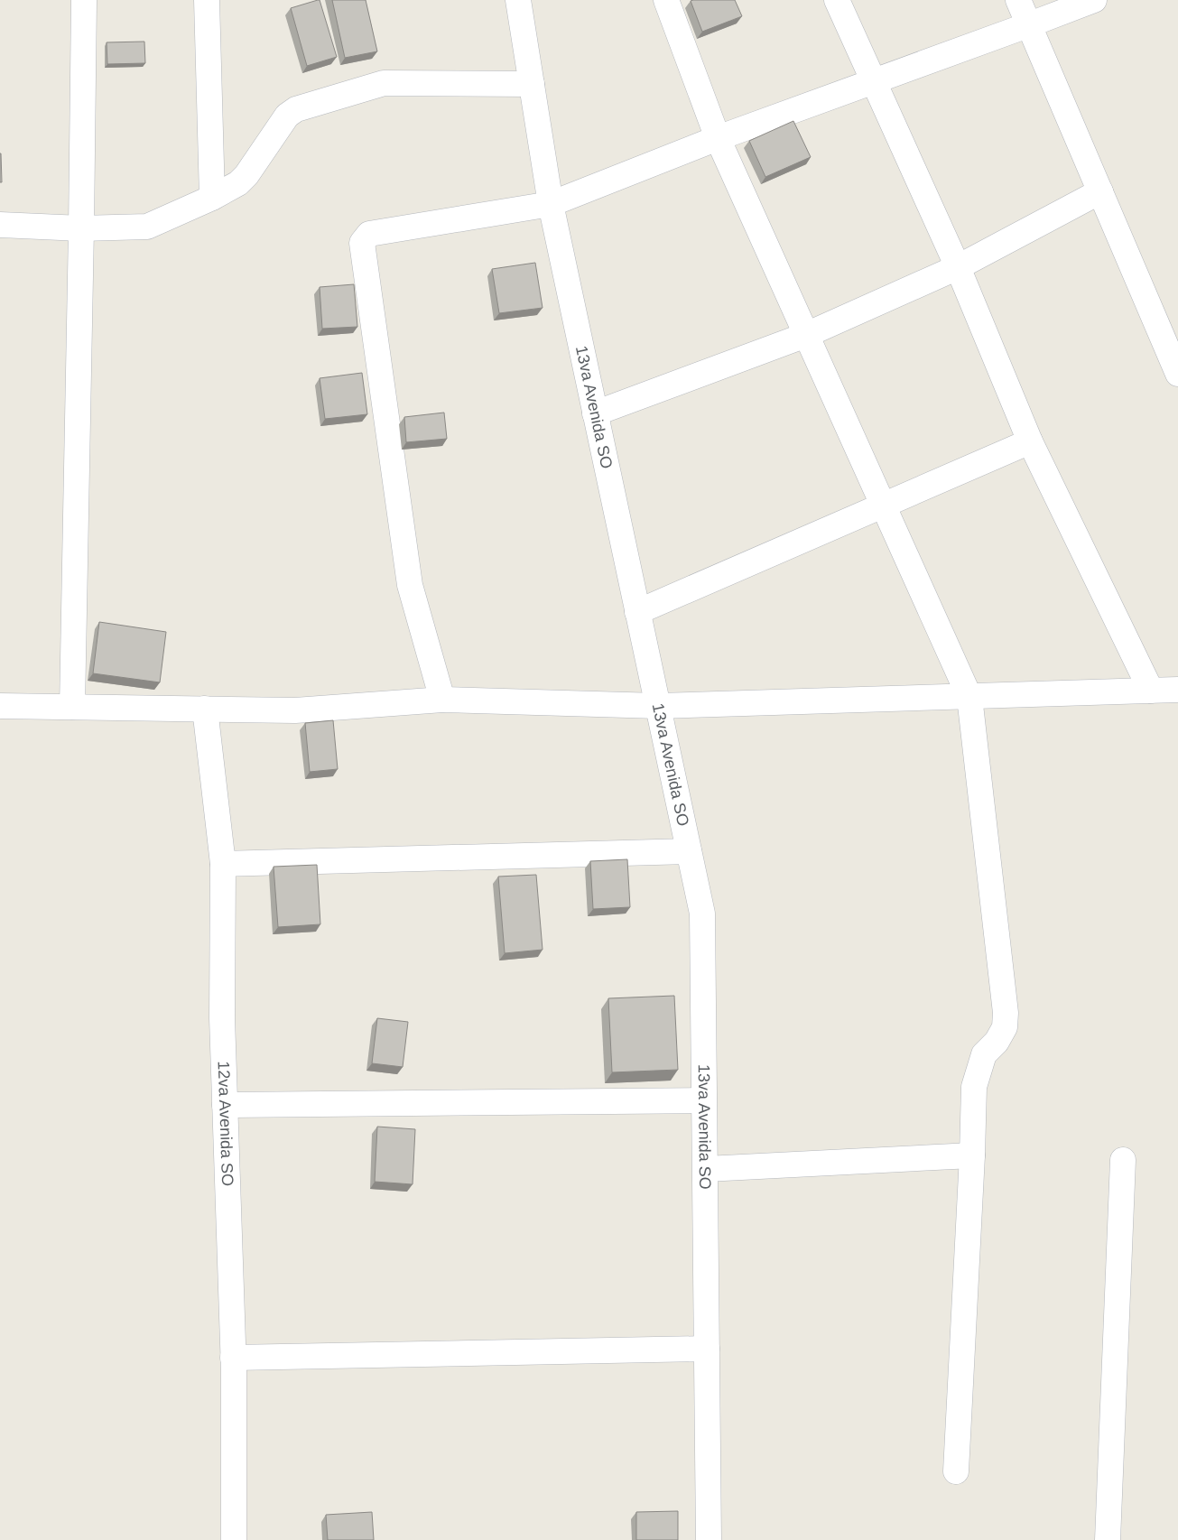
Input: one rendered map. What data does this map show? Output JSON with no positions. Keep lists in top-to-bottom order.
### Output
{
  "streets": {
    "street": ["13va Avenida SO", "12va Avenida SO"]
  }
}
